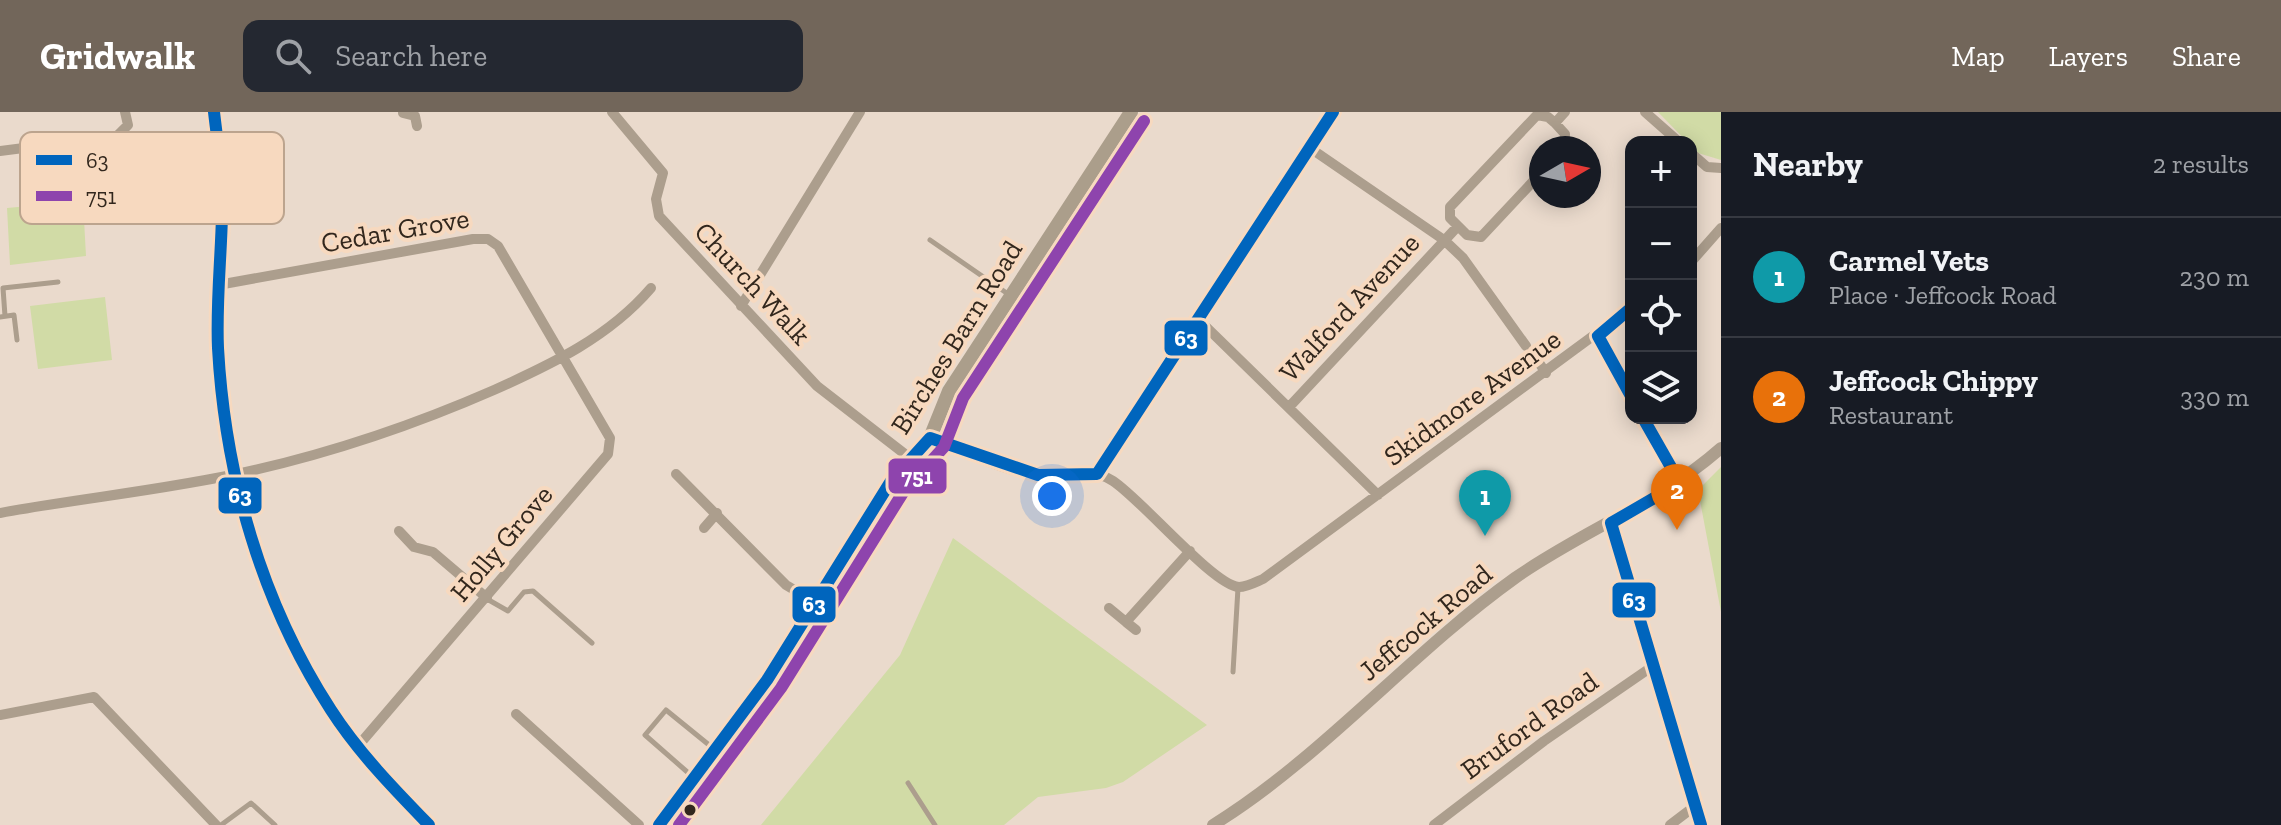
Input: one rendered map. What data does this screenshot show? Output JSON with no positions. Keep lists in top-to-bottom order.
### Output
{
  "streets": {
    "main road": ["Birches Barn Road"],
    "street": [
      "Cedar Grove",
      "Church Walk",
      "Walford Avenue",
      "Skidmore Avenue",
      "Holly Grove",
      "Jeffcock Road",
      "Bruford Road"
    ]
  },
  "crossings": [
    ["Cedar Grove", "Holly Grove"],
    ["Church Walk", "Birches Barn Road"],
    ["Walford Avenue", "Skidmore Avenue"]
  ],
  "lines": ["transit line 63", "transit line 751"],
  "legend": ["63", "751"],
  "north": "right",
  "page": {
    "header": "Gridwalk",
    "search": "Search here",
    "nav": ["Map", "Layers", "Share"],
    "heading": ["Nearby", "2 results"],
    "map_buttons": ["+", "−"],
    "list": [
      {
        "mark": "1",
        "name": "Carmel Vets",
        "note": "Place · Jeffcock Road",
        "value": "230 m"
      },
      {
        "mark": "2",
        "name": "Jeffcock Chippy",
        "note": "Restaurant",
        "value": "330 m"
      }
    ],
    "pins": ["2", "1"]
  }
}
